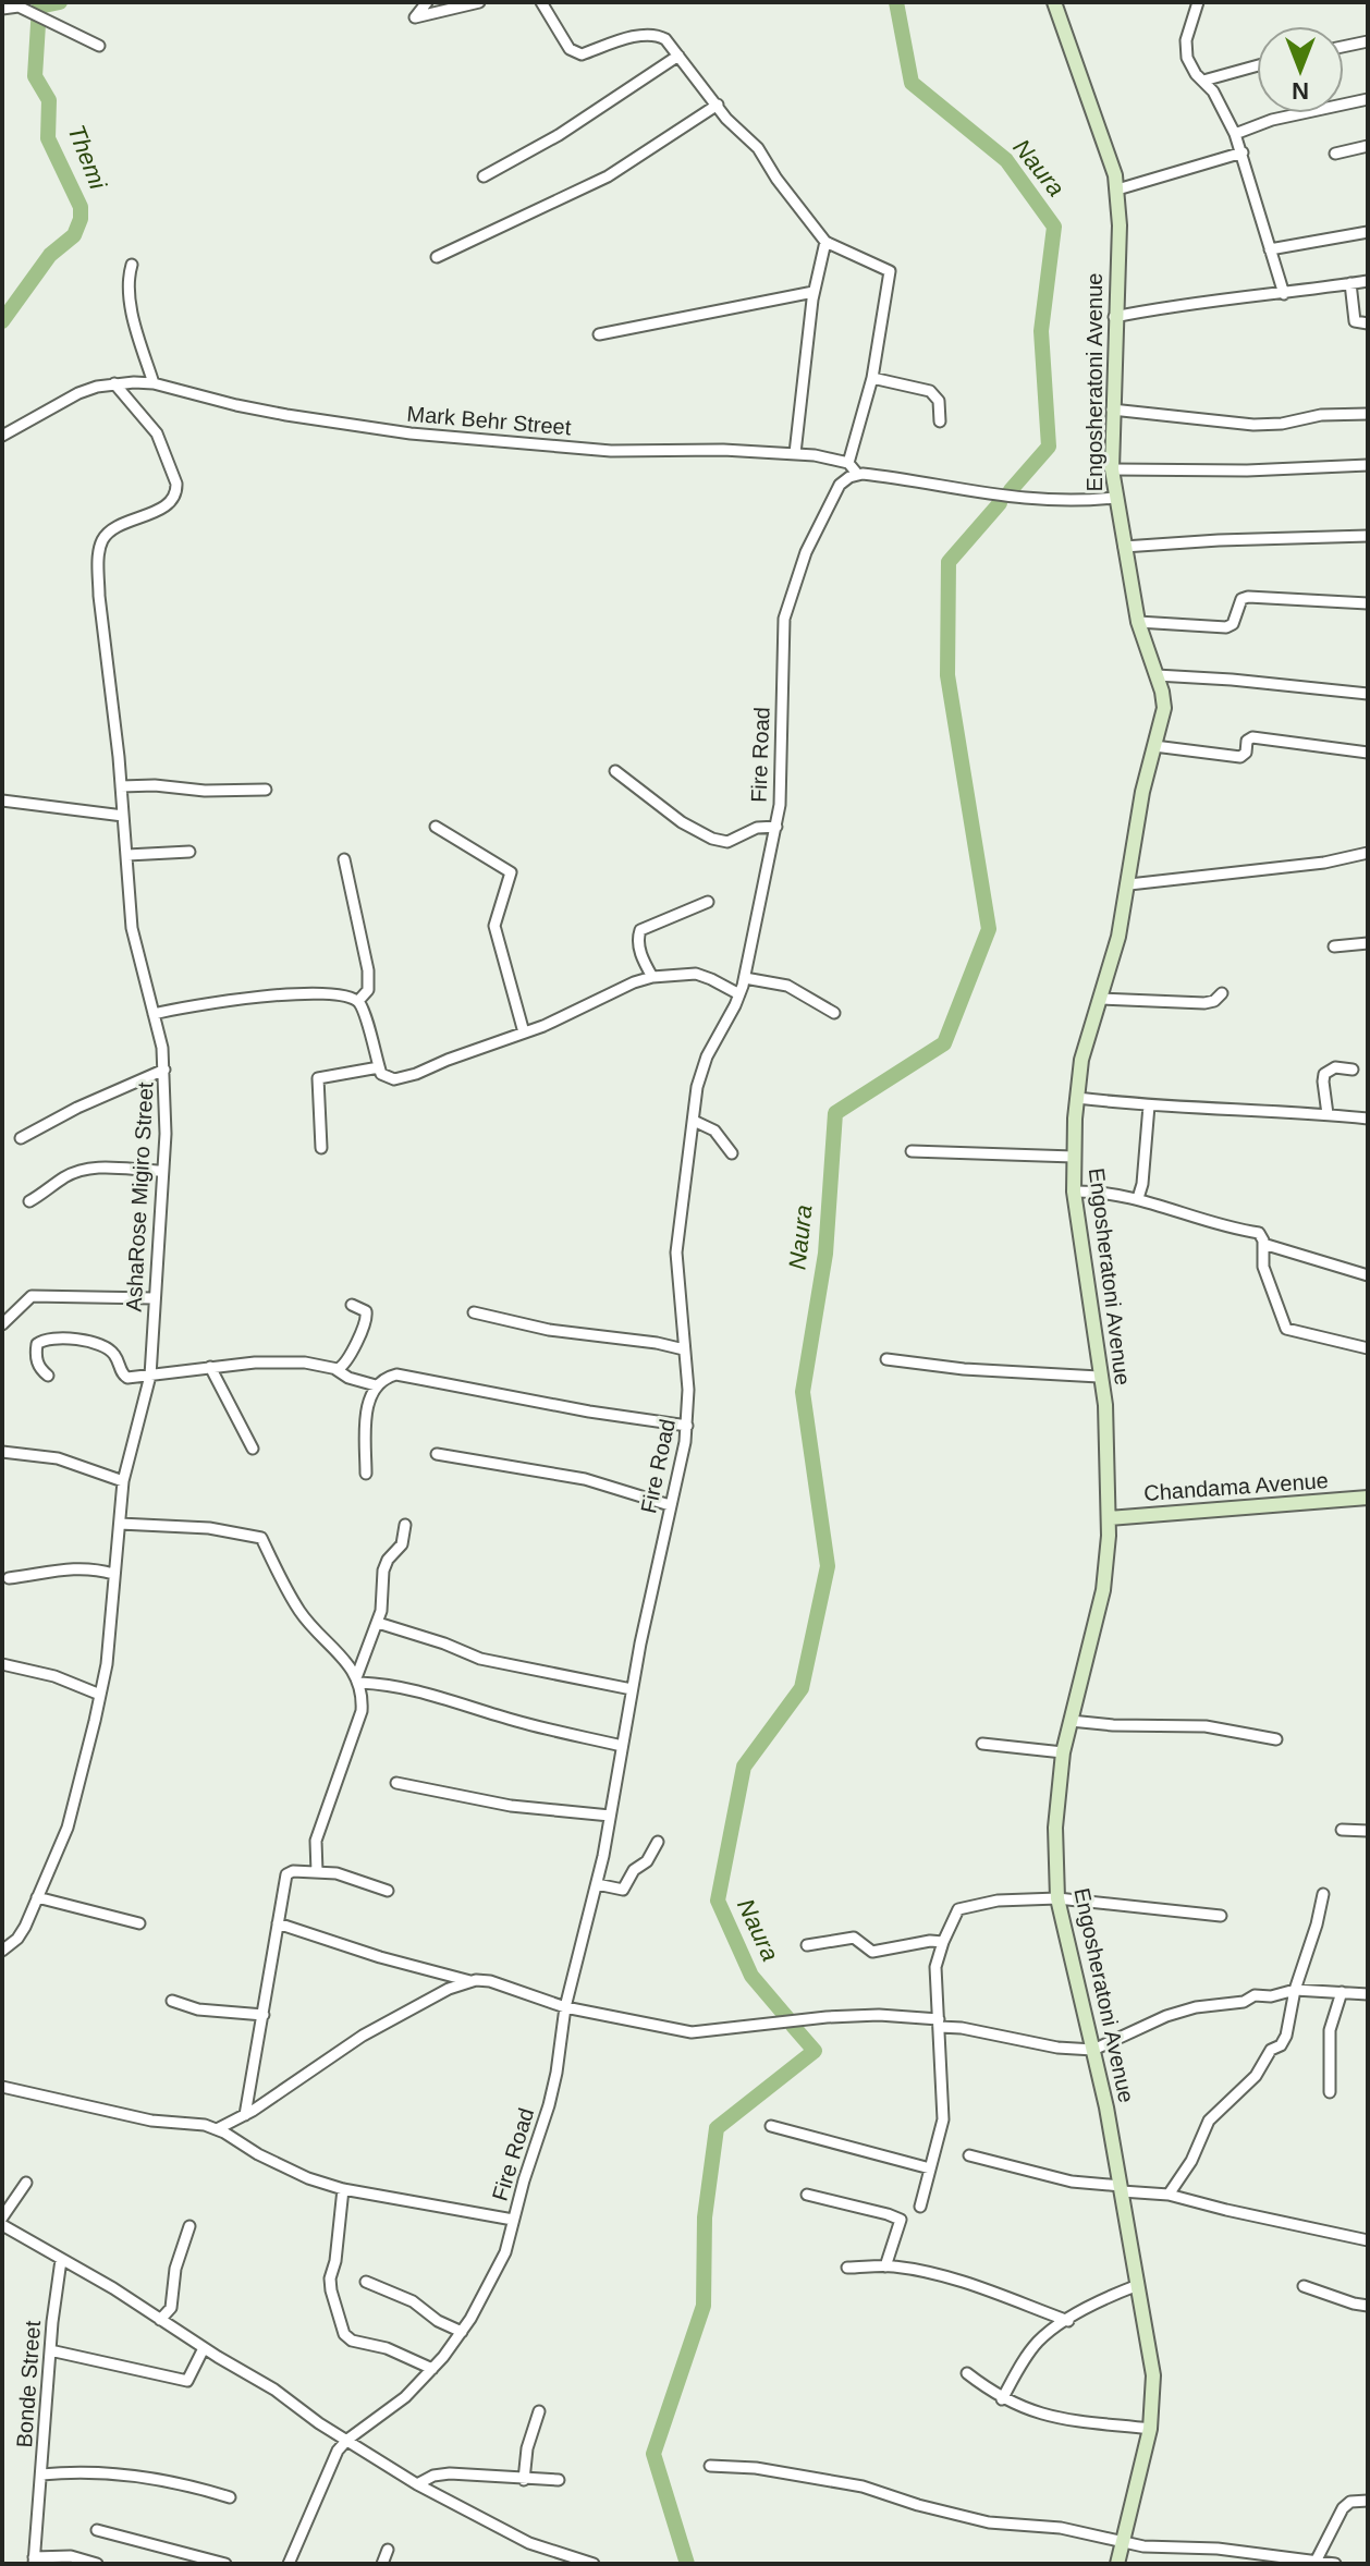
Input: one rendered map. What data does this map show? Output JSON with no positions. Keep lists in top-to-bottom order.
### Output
{
  "streets": {
    "street": [
      "Engosheratoni Avenue",
      "Mark Behr Street",
      "Fire Road",
      "AshaRose Migiro Street",
      "Chandama Avenue",
      "Bonde Street"
    ]
  },
  "crossings": [
    ["Engosheratoni Avenue", "Chandama Avenue"],
    ["Mark Behr Street", "AshaRose Migiro Street"]
  ],
  "water": ["Themi", "Naura"],
  "north": "bottom"
}
